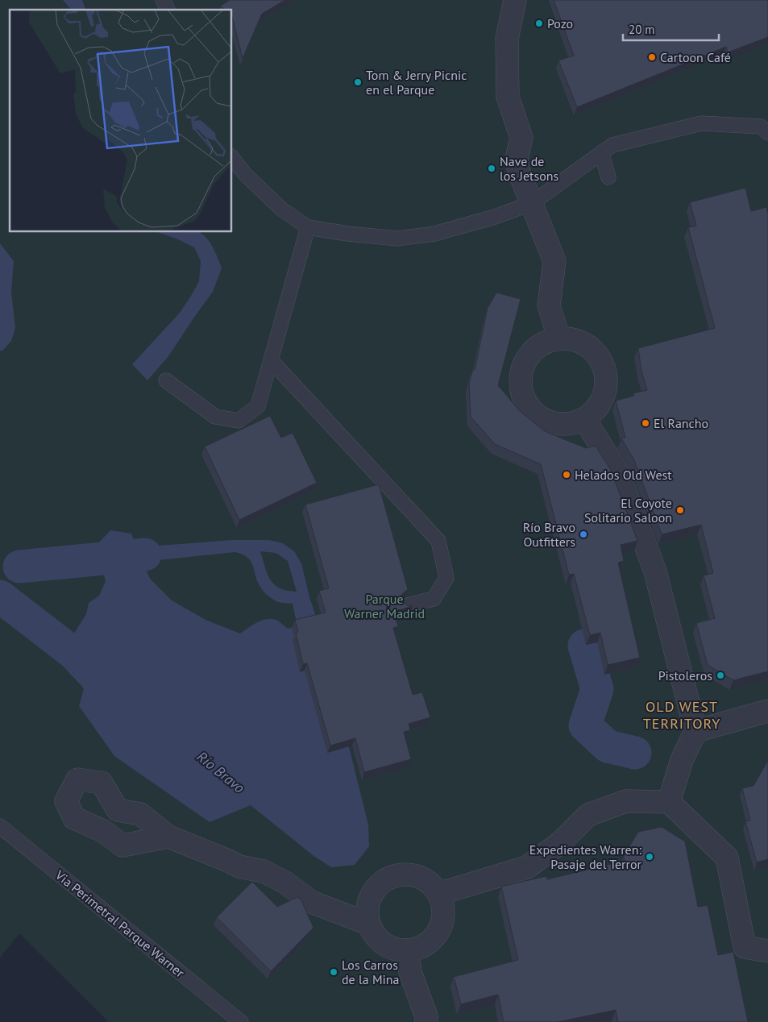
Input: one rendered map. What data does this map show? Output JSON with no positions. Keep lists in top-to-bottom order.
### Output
{
  "streets": {
    "lane": ["Via Perimetral Parque Warner"]
  },
  "districts": ["OLD WEST TERRITORY"],
  "water": ["Río Bravo"],
  "parks": ["Parque Warner Madrid"],
  "places": [
    "Pozo",
    "Cartoon Café",
    "Tom & Jerry Picnic en el Parque",
    "Nave de los Jetsons",
    "El Rancho",
    "Helados Old West",
    "El Coyote Solitario Saloon",
    "Río Bravo Outfitters",
    "Pistoleros",
    "Expedientes Warren: Pasaje del Terror",
    "Los Carros de la Mina"
  ],
  "scale_bar": "20 m"
}
